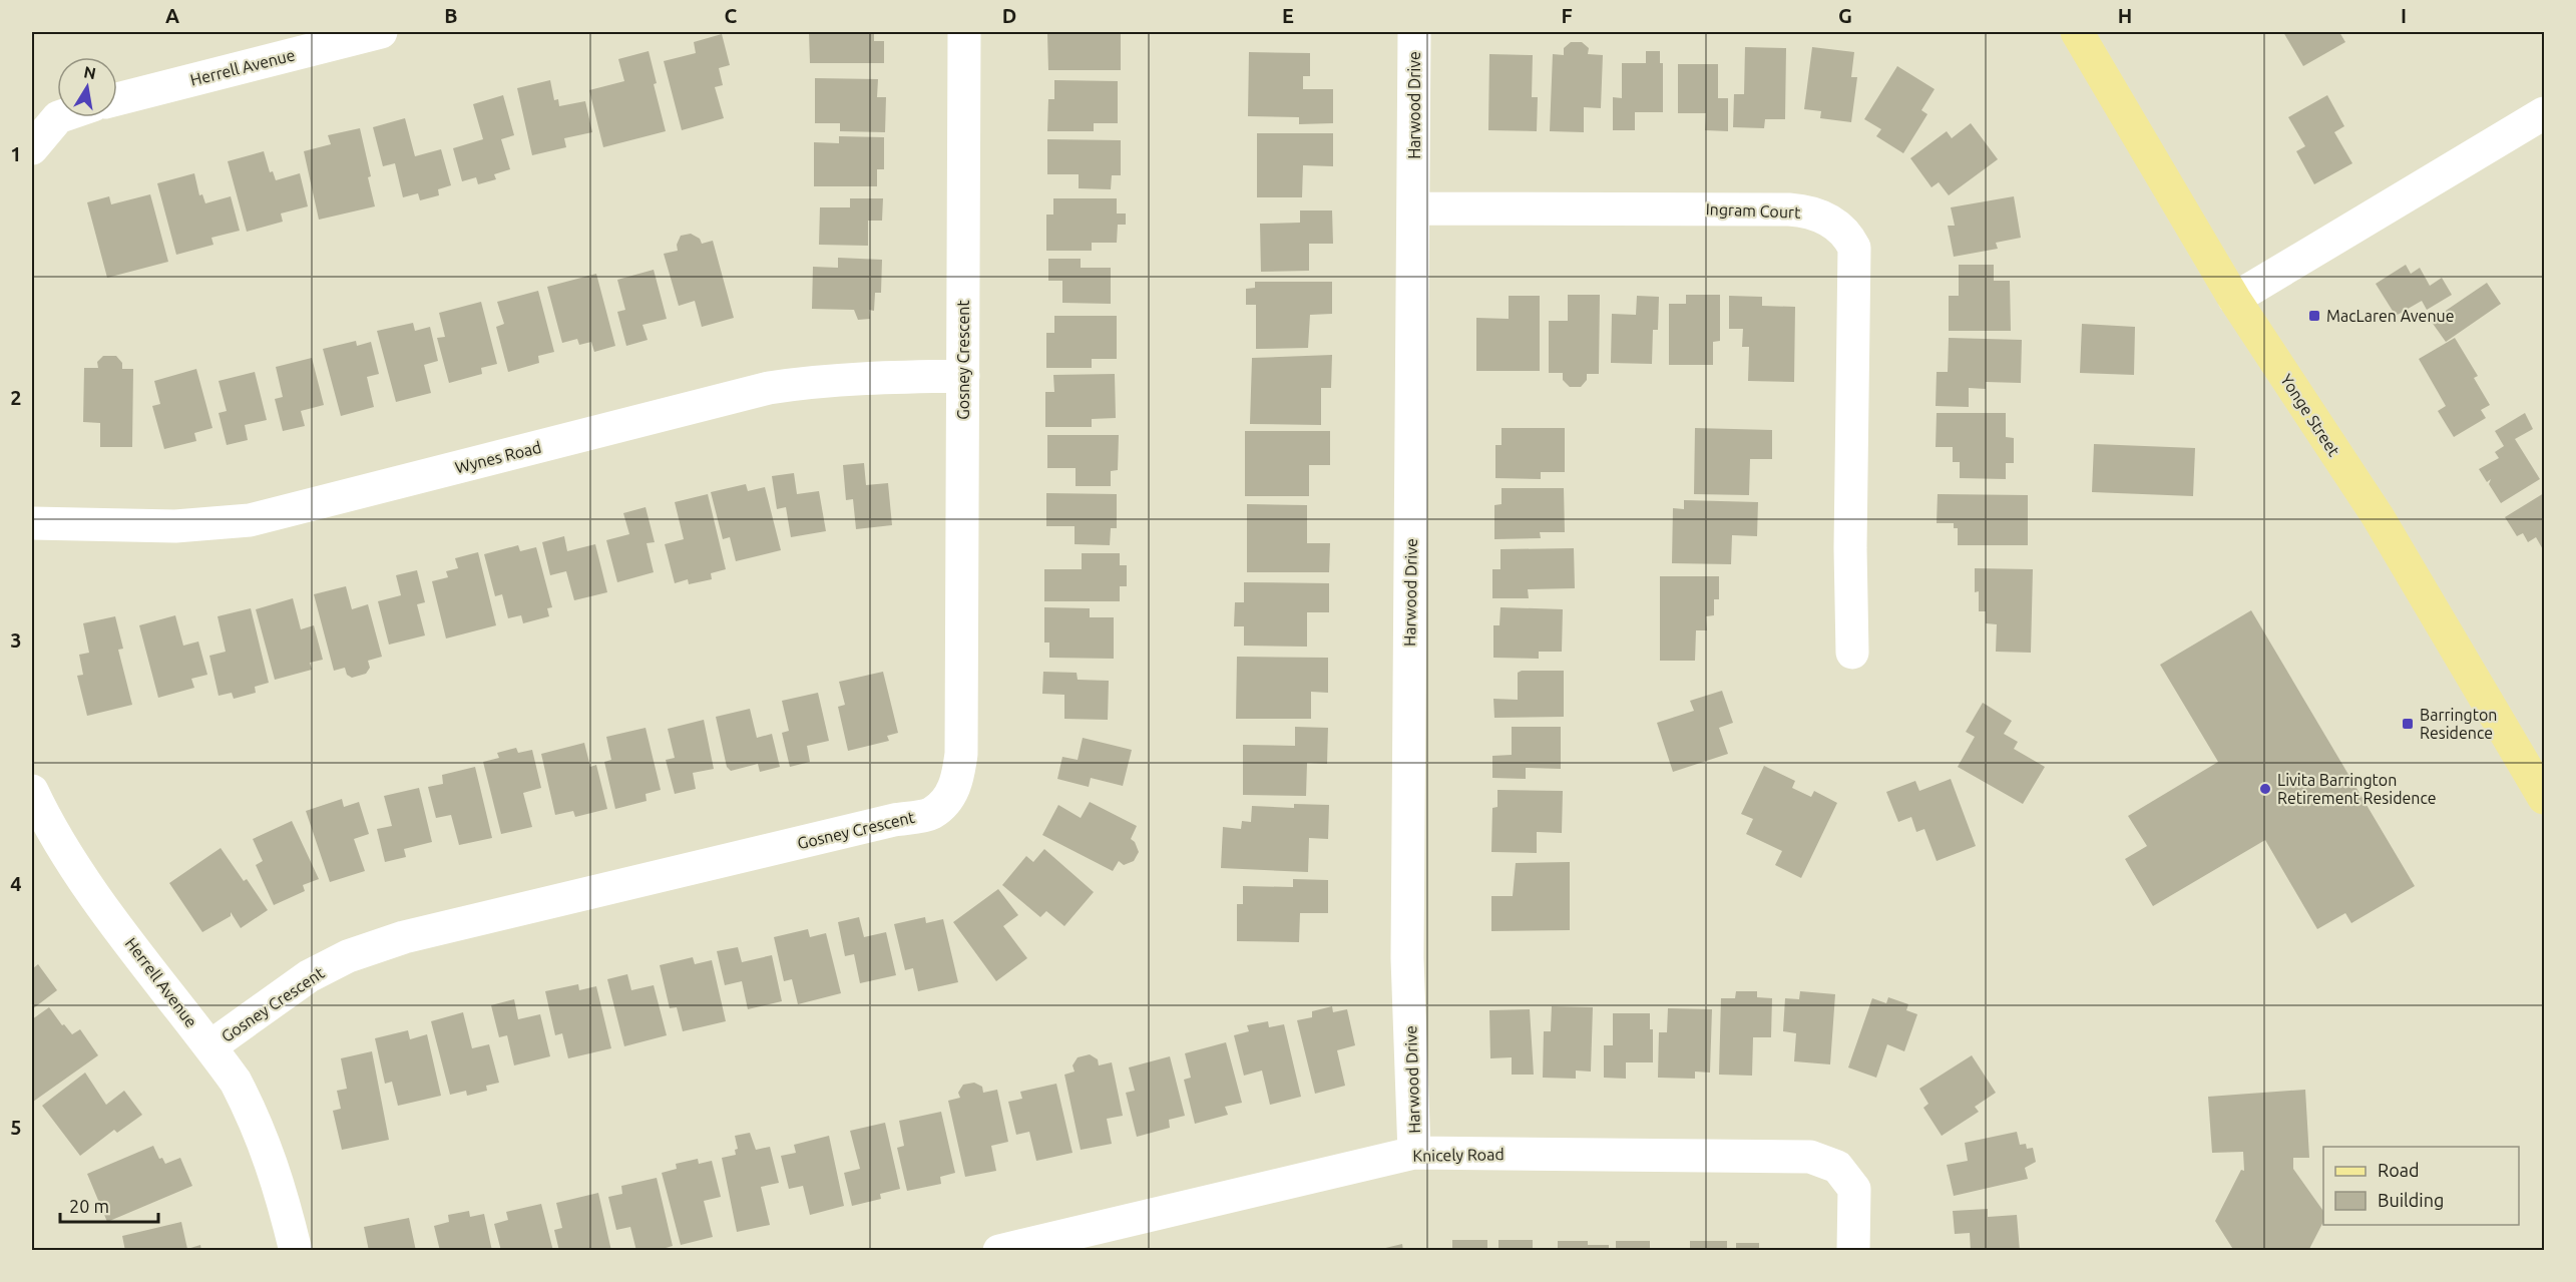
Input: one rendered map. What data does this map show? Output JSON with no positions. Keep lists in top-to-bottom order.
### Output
{
  "streets": {
    "main road": ["Yonge Street"],
    "street": [
      "Herrell Avenue",
      "Harwood Drive",
      "Ingram Court",
      "Gosney Crescent",
      "Wynes Road",
      "Knicely Road"
    ]
  },
  "crossings": [
    ["Herrell Avenue", "Gosney Crescent"],
    ["Harwood Drive", "Ingram Court"],
    ["Harwood Drive", "Knicely Road"],
    ["Gosney Crescent", "Wynes Road"]
  ],
  "places": {
    "transit": ["MacLaren Avenue", "Barrington Residence"],
    "other": ["Livita Barrington Retirement Residence"]
  },
  "legend": ["Road", "Building"],
  "scale_bar": "20 m",
  "north": "top",
  "grid": {
    "columns": [
      "A",
      "B",
      "C",
      "D",
      "E",
      "F",
      "G",
      "H",
      "I"
    ],
    "rows": [
      "1",
      "2",
      "3",
      "4",
      "5"
    ]
  }
}
